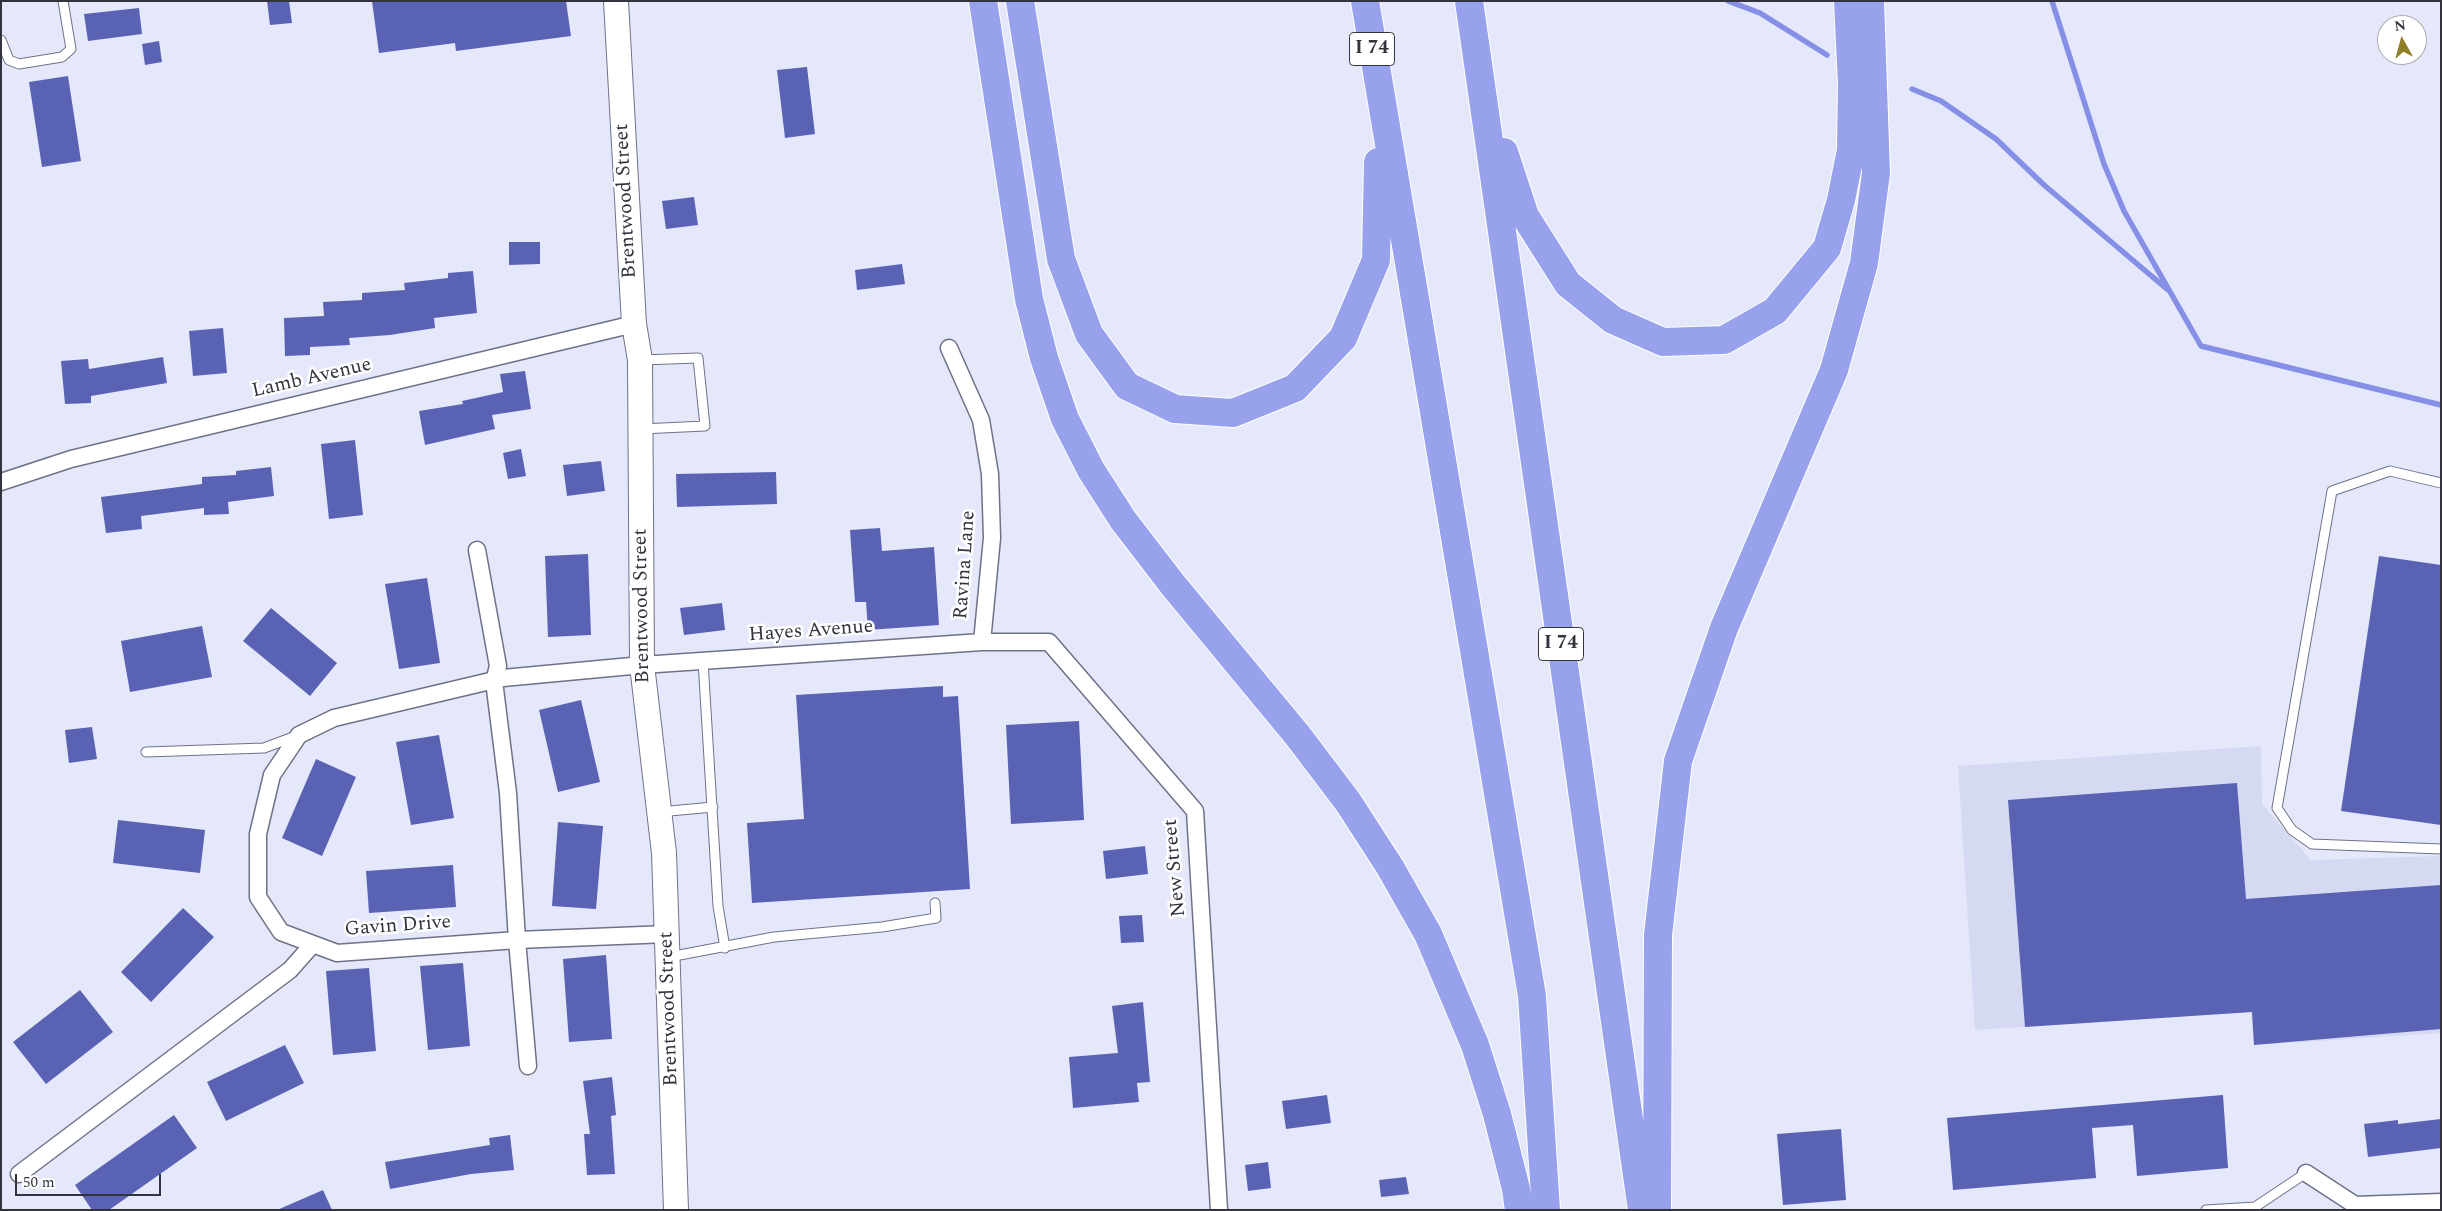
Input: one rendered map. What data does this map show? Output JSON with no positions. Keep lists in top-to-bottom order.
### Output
{
  "streets": {
    "highway": ["I 74"],
    "main road": ["Brentwood Street"],
    "street": [
      "Lamb Avenue",
      "Ravina Lane",
      "Hayes Avenue",
      "New Street",
      "Gavin Drive"
    ]
  },
  "crossings": [
    ["Brentwood Street", "Lamb Avenue"],
    ["Brentwood Street", "Hayes Avenue"],
    ["Brentwood Street", "Gavin Drive"],
    ["Ravina Lane", "Hayes Avenue"],
    ["Ravina Lane", "New Street"],
    ["Hayes Avenue", "New Street"]
  ],
  "scale_bar": "50 m",
  "north": "top"
}
